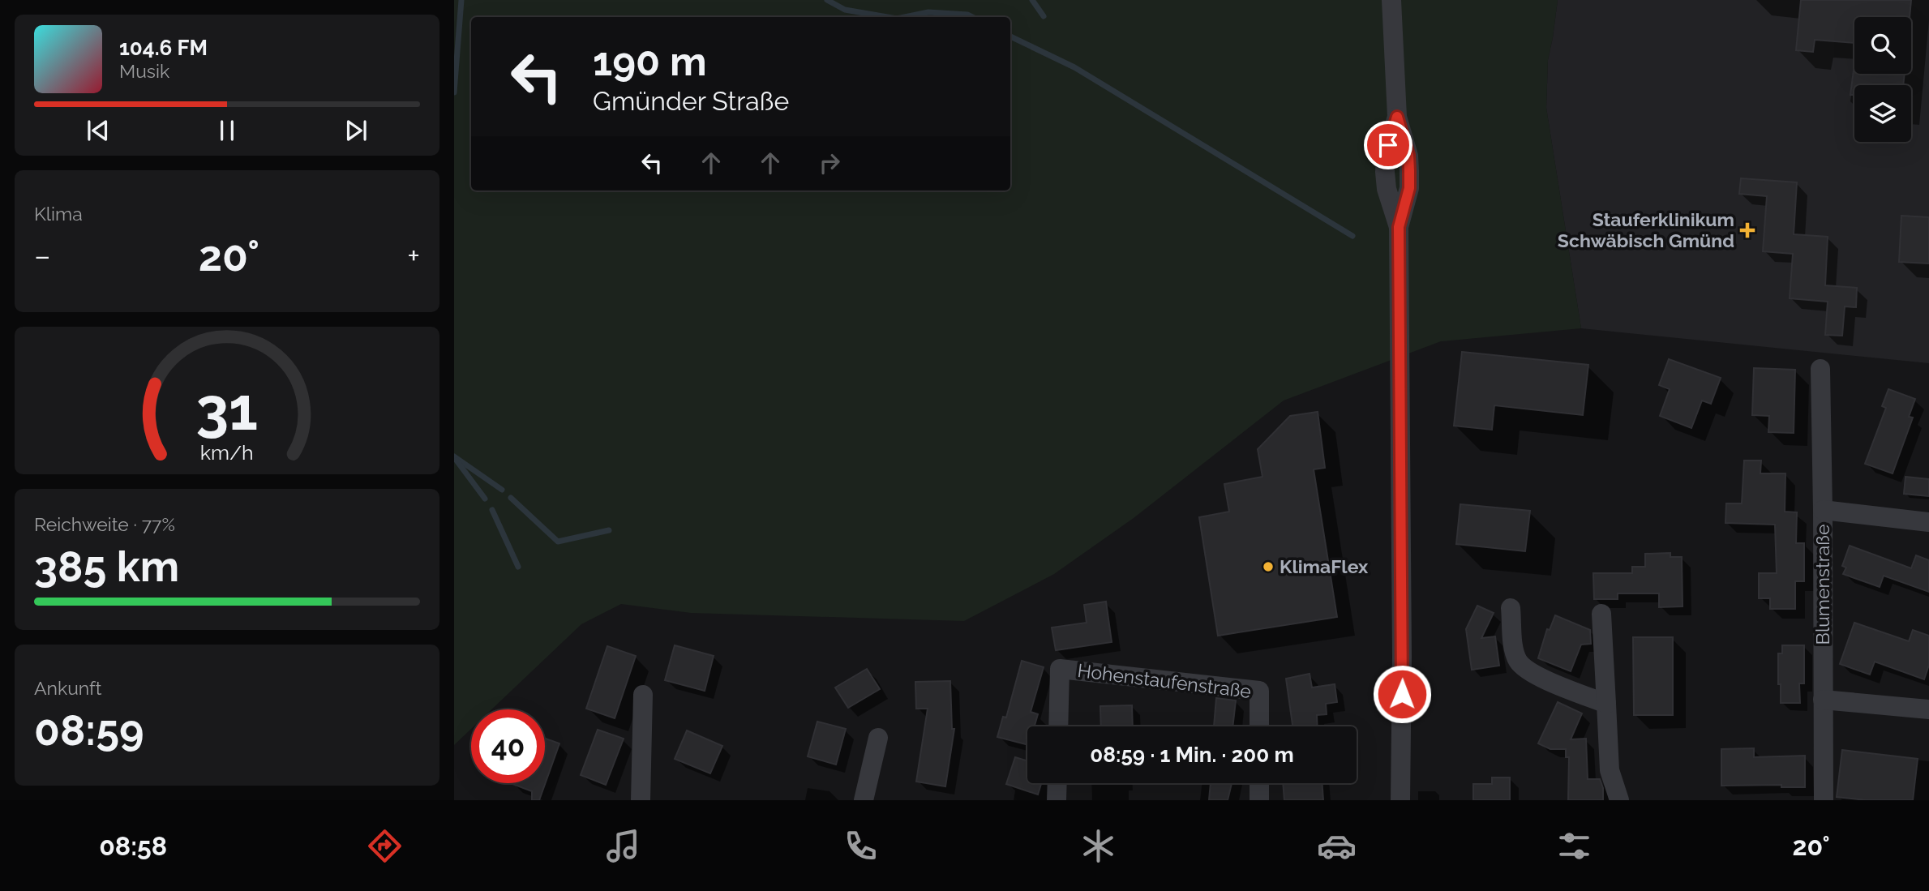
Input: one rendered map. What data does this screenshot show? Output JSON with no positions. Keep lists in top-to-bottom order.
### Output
{
  "streets": {
    "street": ["Blumenstraße", "Hohenstaufenstraße"]
  },
  "places": {
    "health": ["Stauferklinikum Schwäbisch Gmünd"],
    "other": ["KlimaFlex"]
  },
  "page": {
    "turn": ["190 m", "Gmünder Straße"],
    "song": ["104.6 FM", "Musik"],
    "tile": [
      "Klima",
      ["Reichweite · 77%", "385 km"],
      ["Ankunft", "08:59"]
    ],
    "heat": ["−", "20°", "+"],
    "limit": "40",
    "trip": "08:59 · 1 Min. · 200 m",
    "tabs": ["08:58", "20°"],
    "gauge": ["31", "km/h"]
  }
}
